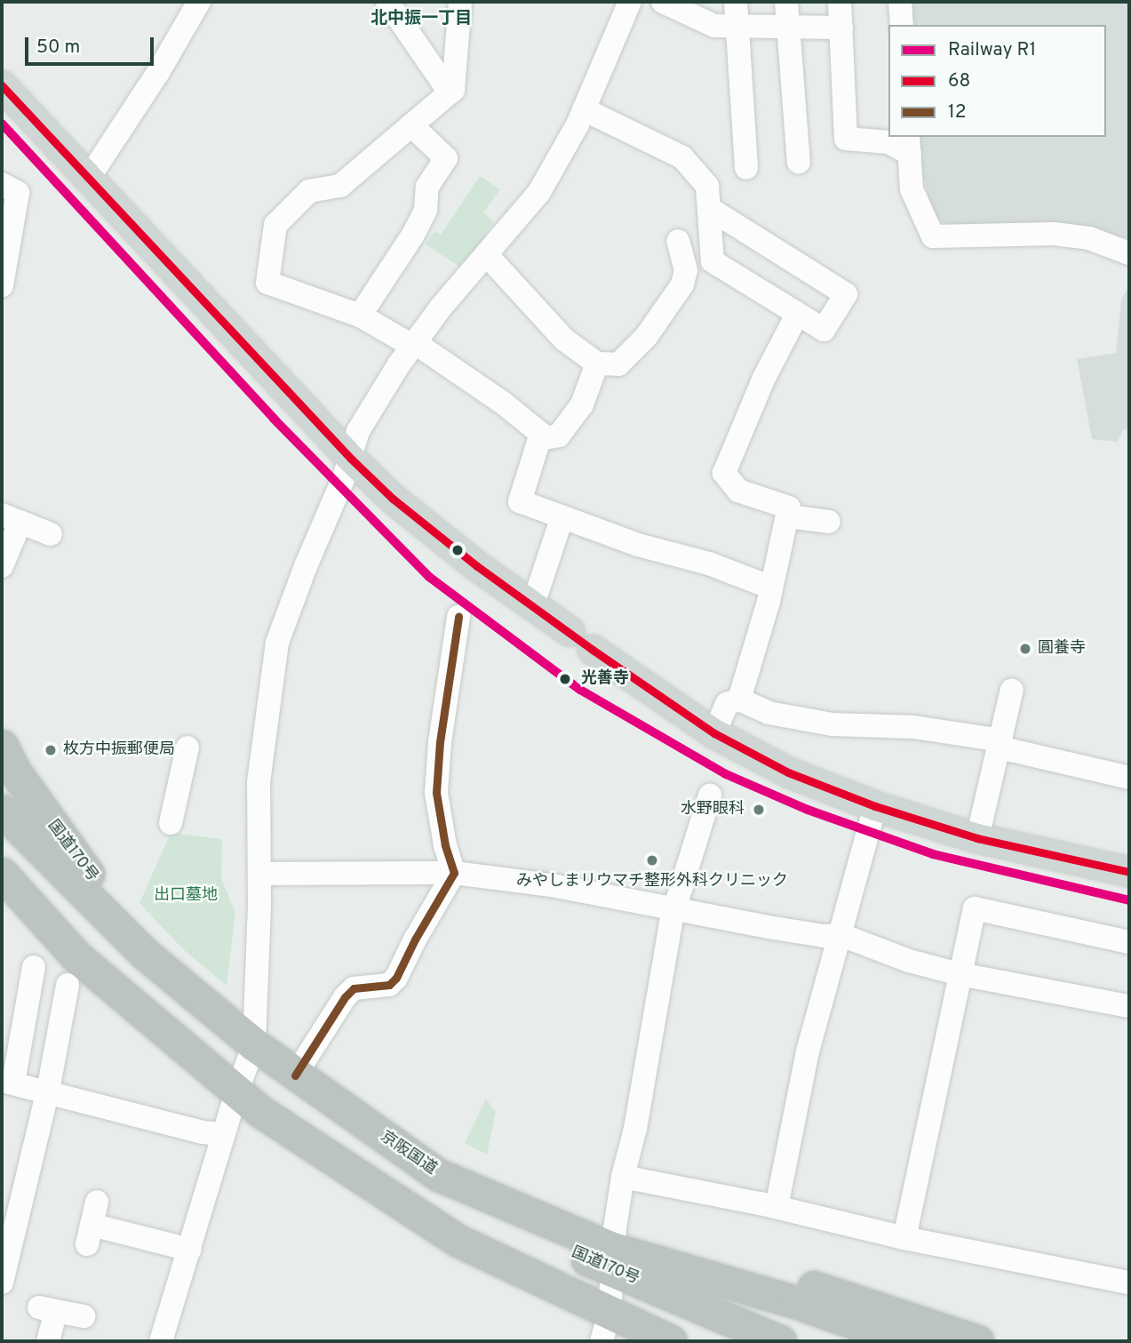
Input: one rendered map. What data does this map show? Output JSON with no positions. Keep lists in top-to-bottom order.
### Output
{
  "streets": {
    "highway": ["国道170号", "京阪国道"]
  },
  "crossings": [
    ["国道170号", "京阪国道"]
  ],
  "districts": ["北中振一丁目"],
  "parks": ["出口墓地"],
  "places": [
    "圓養寺",
    "光善寺",
    "枚方中振郵便局",
    "水野眼科",
    "みやしまリウマチ整形外科クリニック"
  ],
  "lines": ["transit line 68", "rail line R1", "transit line 12"],
  "legend": ["Railway R1", "68", "12"],
  "scale_bar": "50 m"
}
